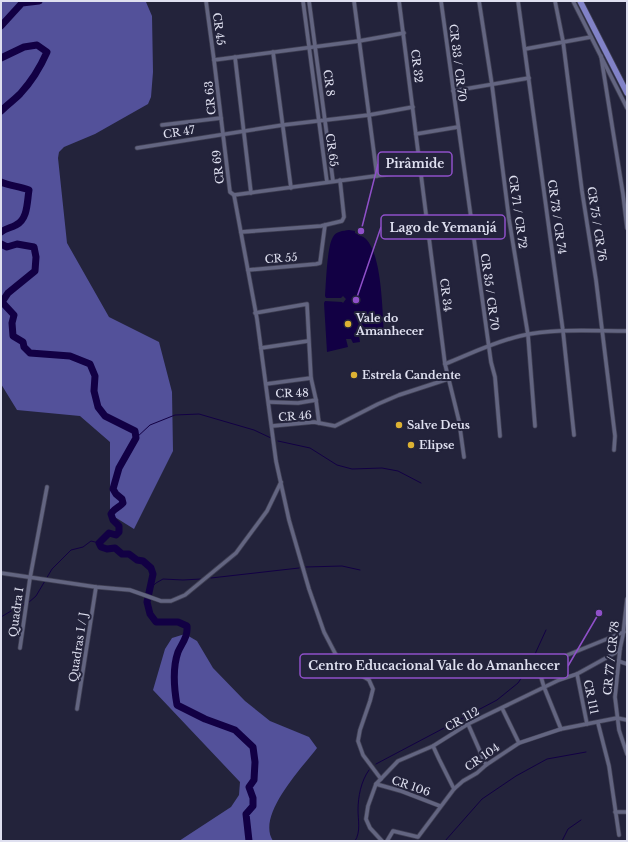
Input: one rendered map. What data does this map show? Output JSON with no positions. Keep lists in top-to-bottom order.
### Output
{
  "streets": {
    "street": [
      "CR 45",
      "CR 33 / CR 70",
      "CR 32",
      "CR 8",
      "CR 63",
      "CR 47",
      "CR 65",
      "CR 69",
      "CR 71 / CR 72",
      "CR 73 / CR 74",
      "CR 75 / CR 76",
      "CR 55",
      "CR 35 / CR 70",
      "CR 34",
      "CR 48",
      "CR 46",
      "Quadra I",
      "Quadras I / J",
      "CR 77 / CR 78",
      "CR 111",
      "CR 112",
      "CR 104",
      "CR 106"
    ]
  },
  "crossings": [
    ["CR 45", "CR 63"],
    ["CR 33 / CR 70", "CR 35 / CR 70"],
    ["CR 32", "CR 47"],
    ["CR 32", "CR 34"],
    ["CR 8", "CR 47"],
    ["CR 63", "CR 47"],
    ["CR 63", "CR 69"],
    ["CR 47", "CR 65"],
    ["CR 47", "CR 69"],
    ["CR 69", "CR 55"],
    ["CR 69", "CR 48"],
    ["CR 69", "CR 46"],
    ["CR 69", "CR 112"],
    ["CR 34", "CR 46"],
    ["CR 77 / CR 78", "CR 112"],
    ["CR 77 / CR 78", "CR 104"],
    ["CR 111", "CR 112"],
    ["CR 111", "CR 104"],
    ["CR 112", "CR 106"],
    ["CR 104", "CR 106"]
  ],
  "places": [
    "Pirâmide",
    "Lago de Yemanjá",
    "Vale do Amanhecer",
    "Estrela Candente",
    "Salve Deus",
    "Elipse",
    "Centro Educacional Vale do Amanhecer"
  ]
}
